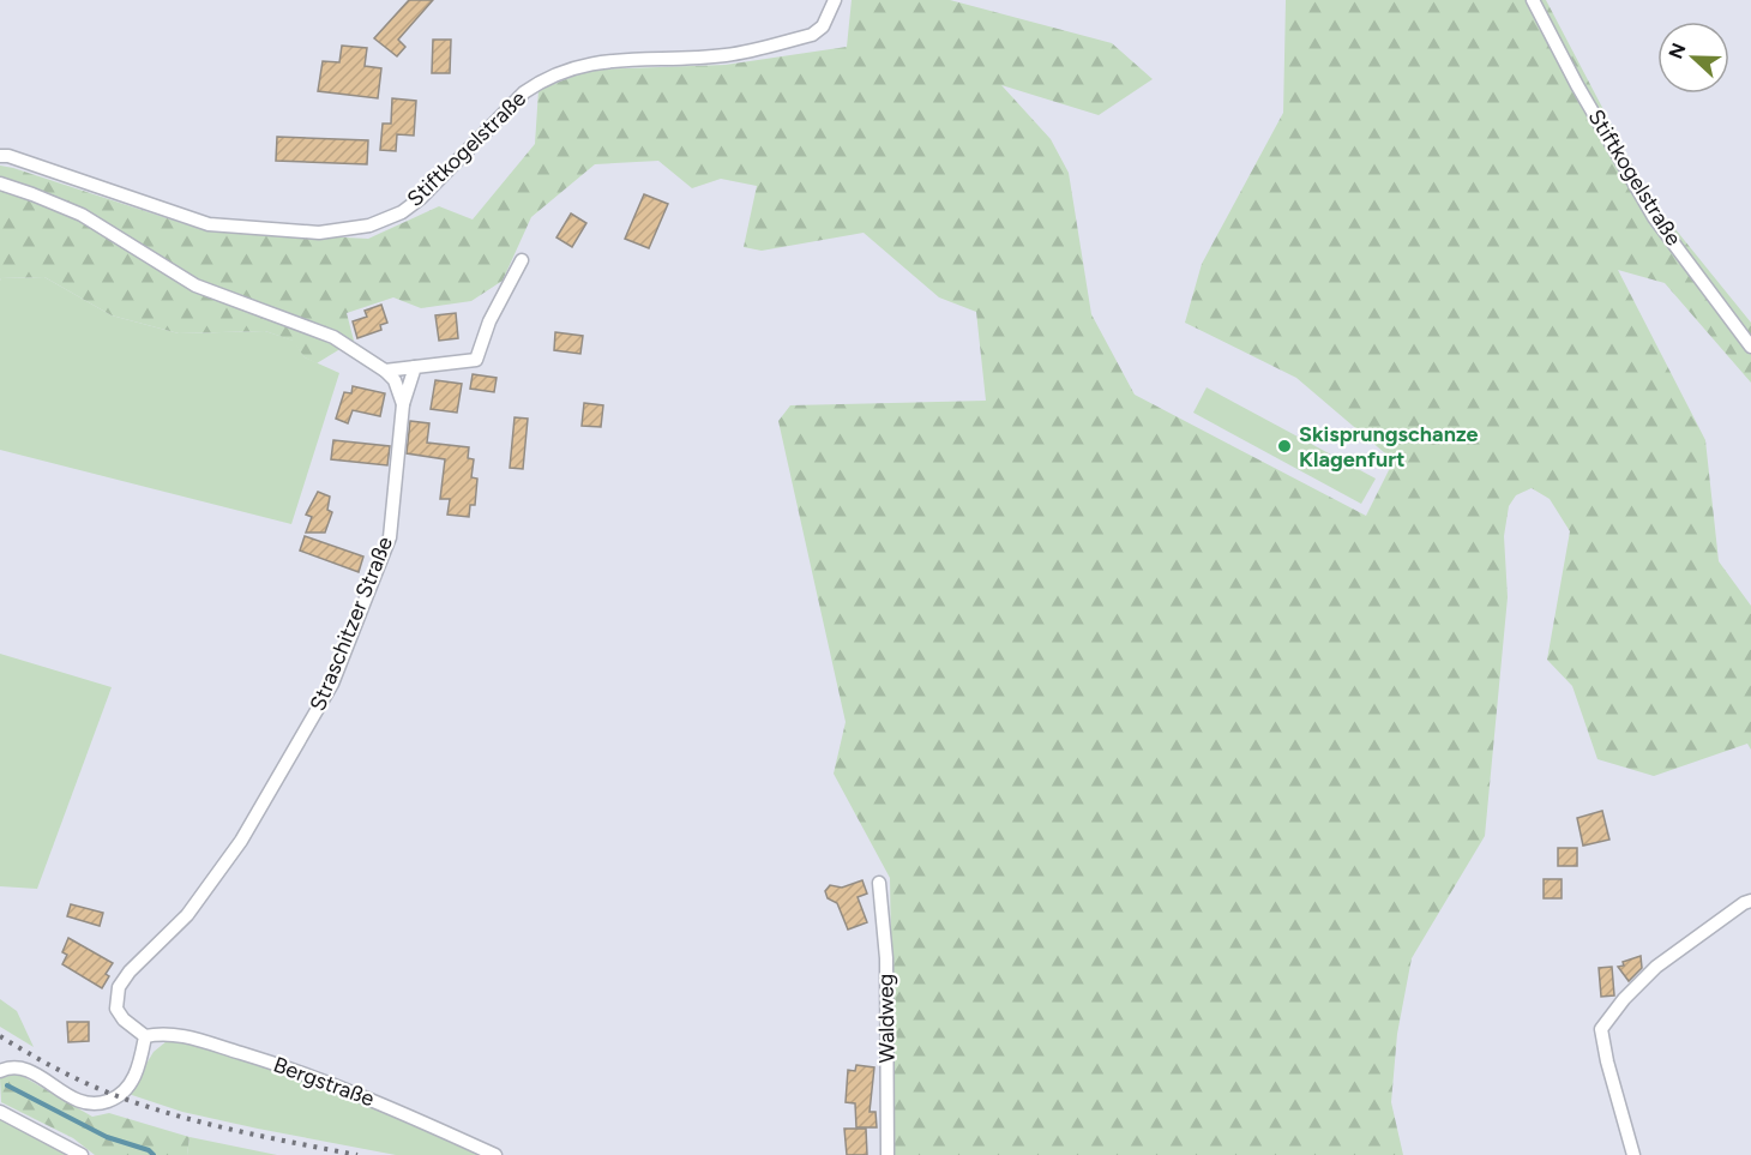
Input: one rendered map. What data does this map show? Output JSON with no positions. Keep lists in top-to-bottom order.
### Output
{
  "streets": {
    "street": [
      "Stiftkogelstraße",
      "Straschitzer Straße",
      "Waldweg",
      "Bergstraße"
    ]
  },
  "crossings": [
    ["Straschitzer Straße", "Bergstraße"]
  ],
  "places": ["Skisprungschanze Klagenfurt"],
  "north": "left"
}
